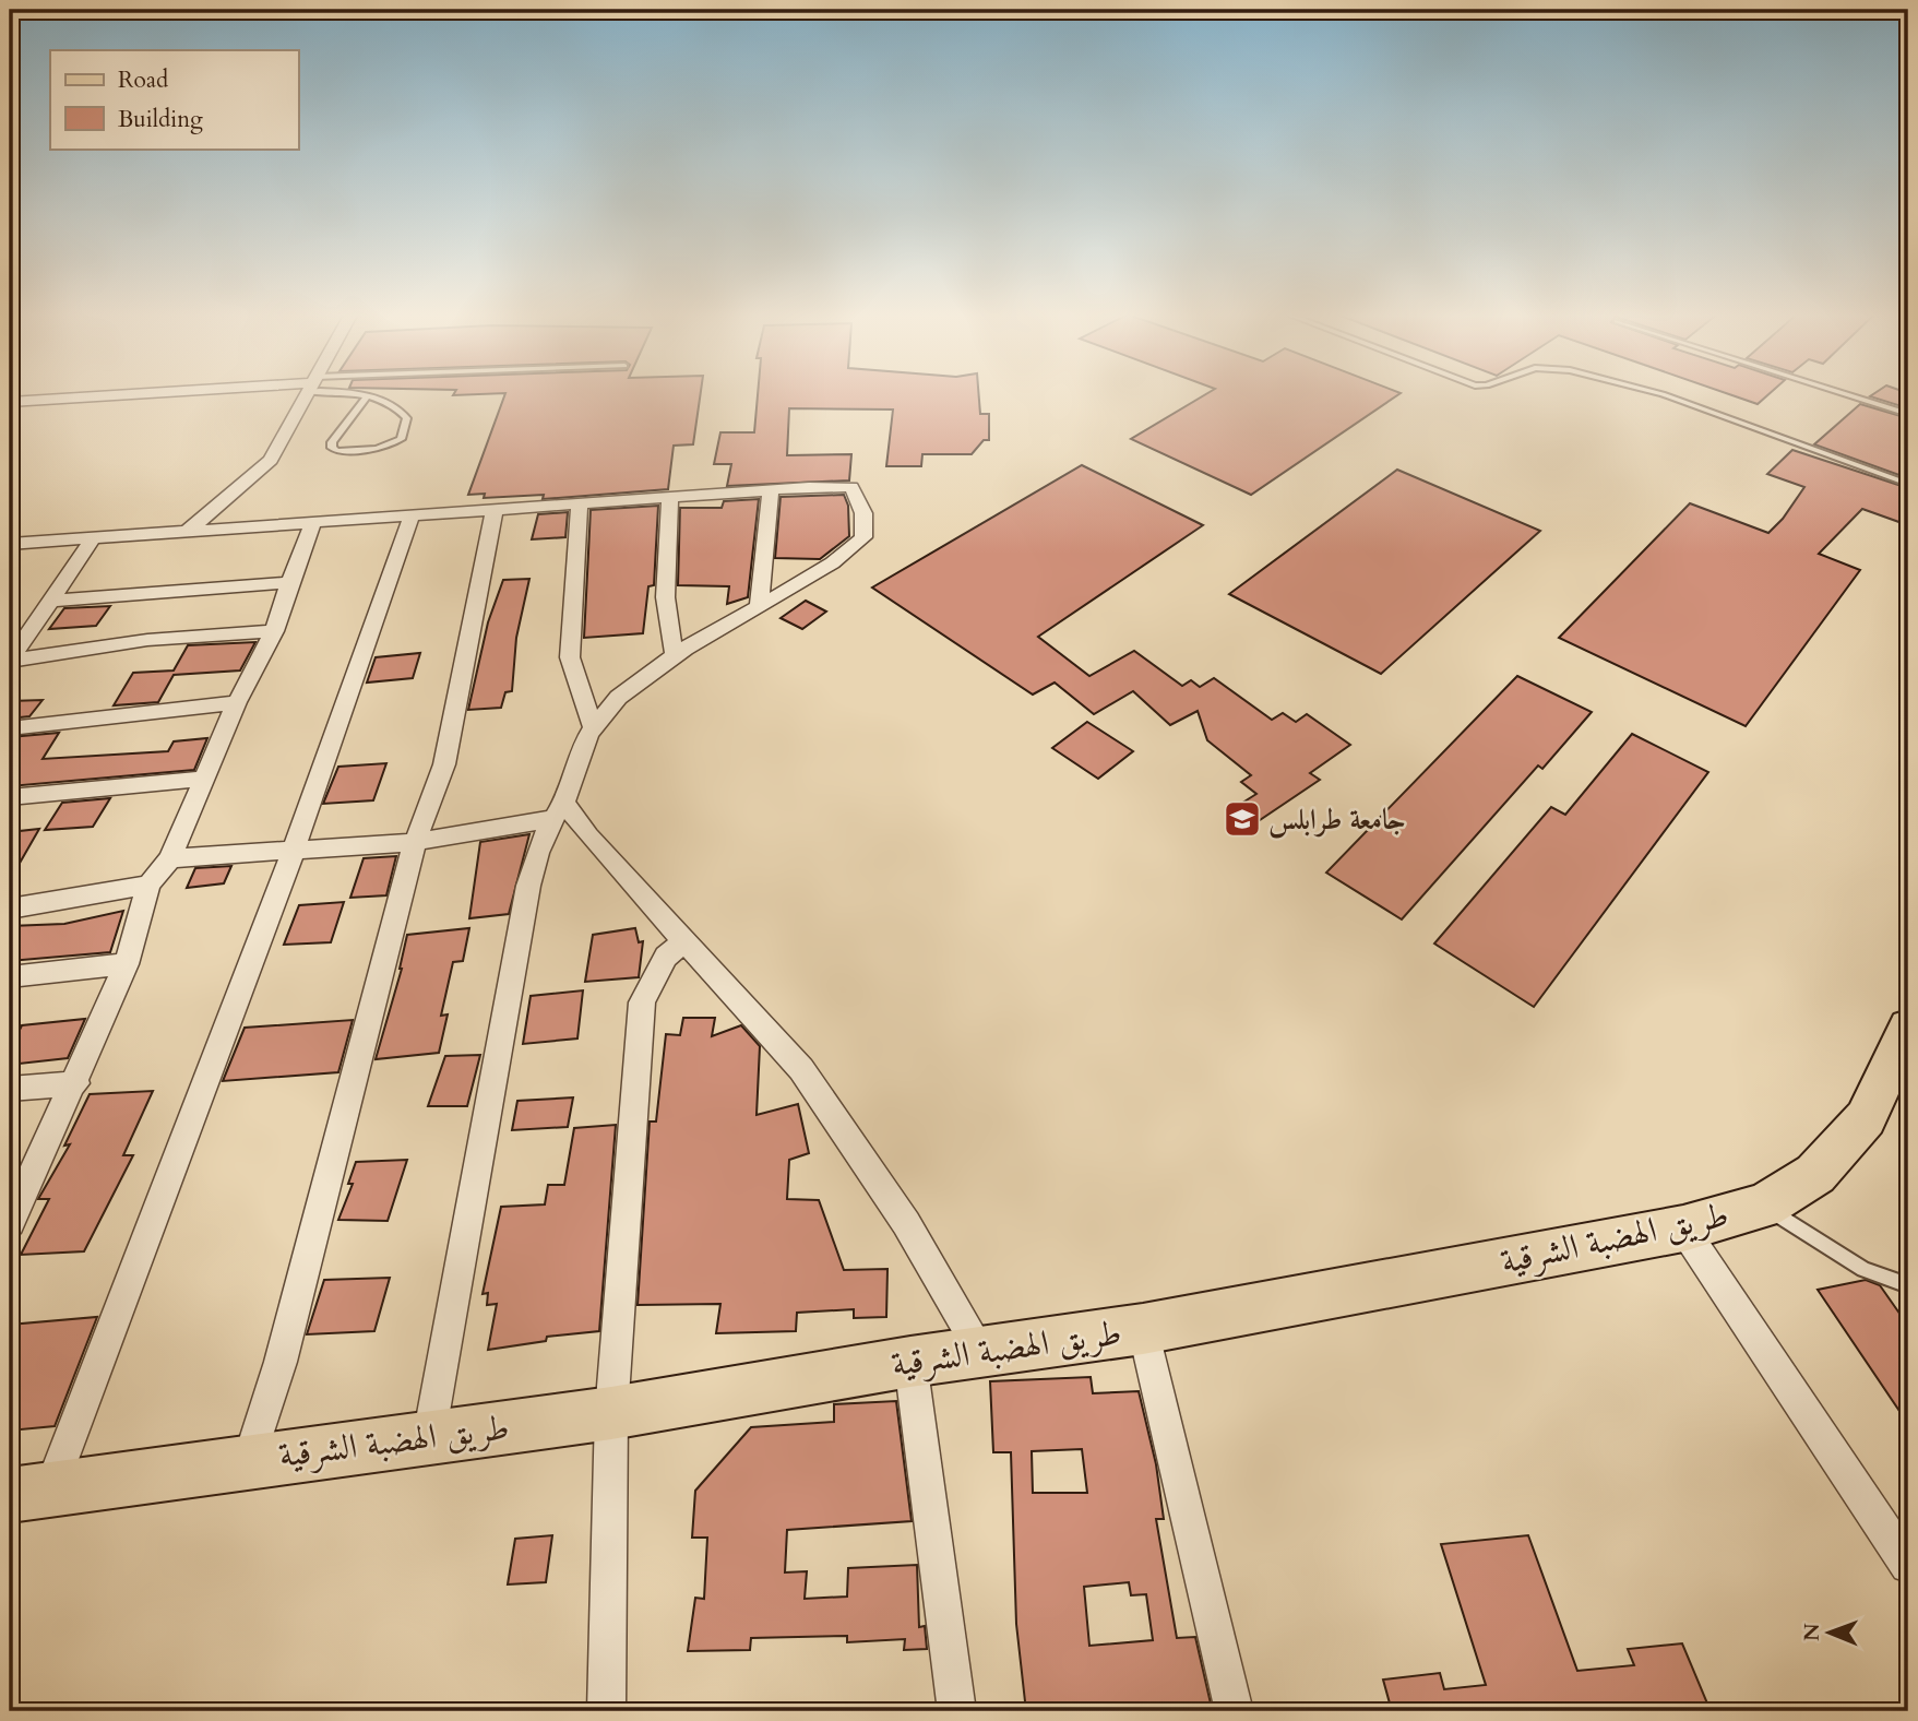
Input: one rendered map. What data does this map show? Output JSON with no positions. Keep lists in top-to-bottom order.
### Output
{
  "streets": {
    "main road": ["طريق الهضبة الشرقية"]
  },
  "places": {
    "school or university": ["جامعة طرابلس"]
  },
  "legend": ["Road", "Building"],
  "north": "left"
}
